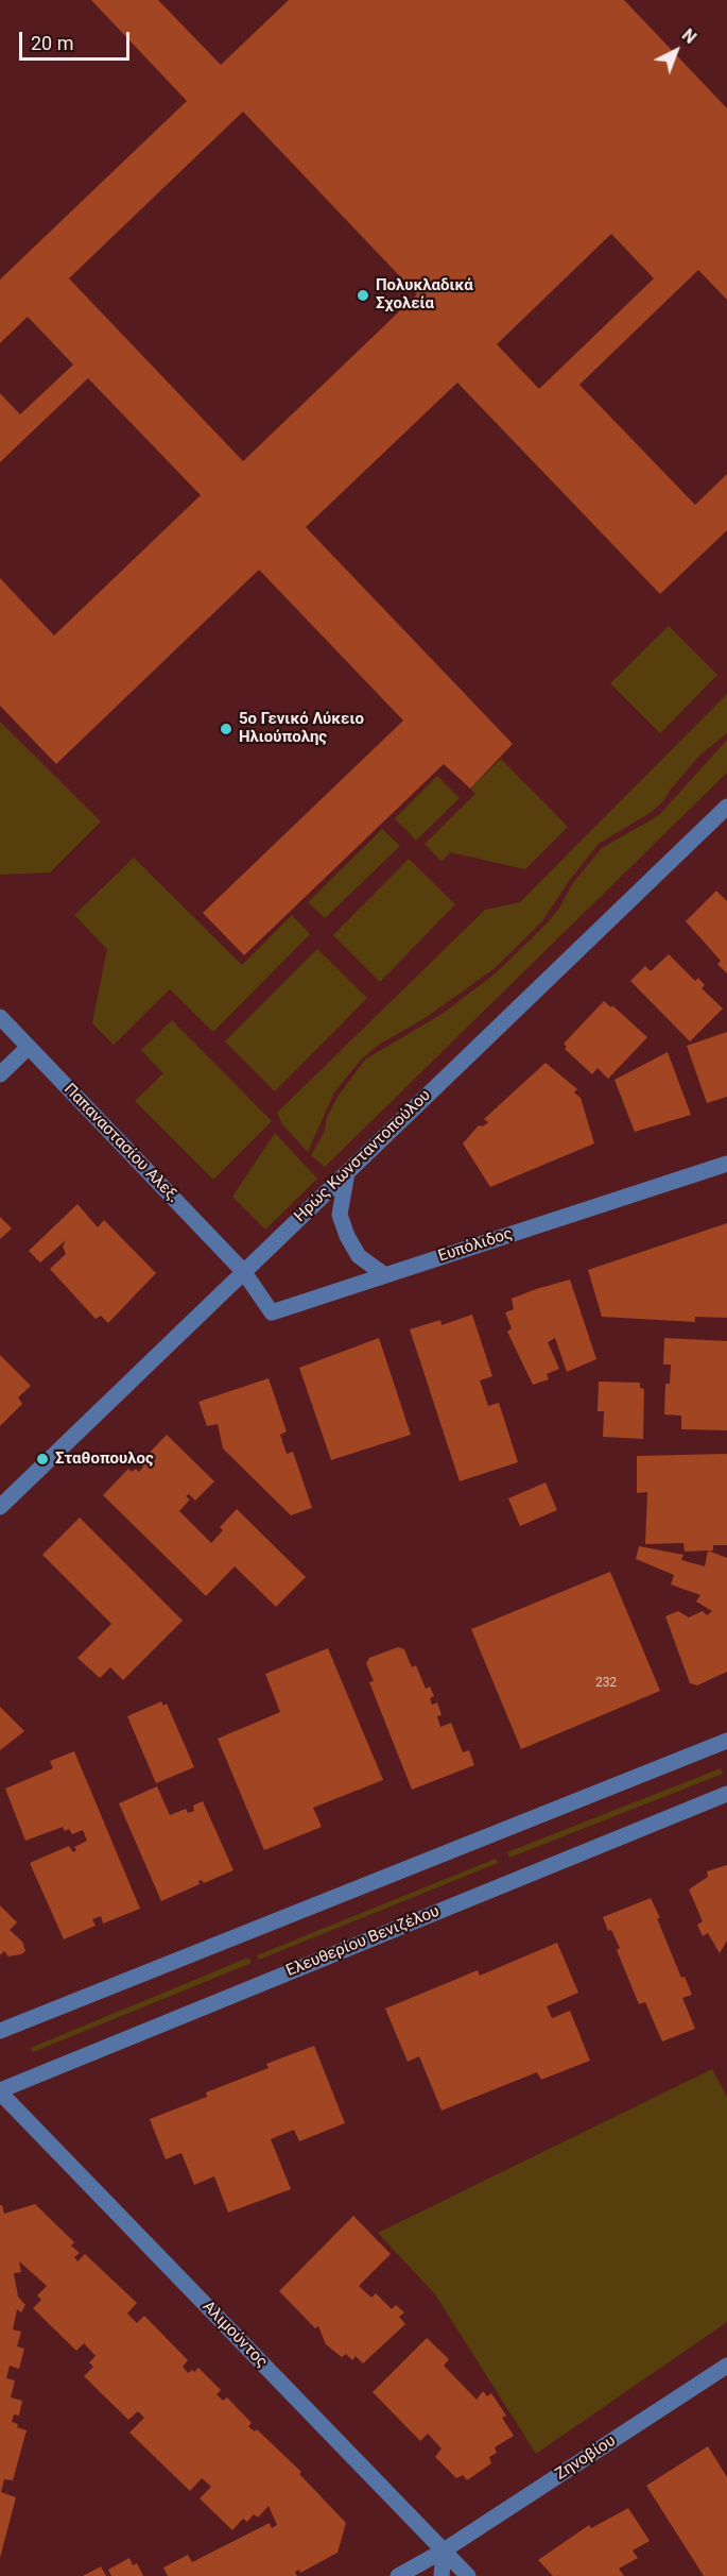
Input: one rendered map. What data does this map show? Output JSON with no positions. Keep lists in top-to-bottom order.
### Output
{
  "streets": {
    "street": [
      "Παπαναστασίου Αλεξ.",
      "Ηρώς Κωνσταντοπούλου",
      "Ευπόλιδος",
      "Ελευθερίου Βενιζέλου",
      "Αλιμούντος",
      "Ζηνοβίου"
    ]
  },
  "crossings": [
    ["Παπαναστασίου Αλεξ.", "Ηρώς Κωνσταντοπούλου"],
    ["Παπαναστασίου Αλεξ.", "Ευπόλιδος"],
    ["Ηρώς Κωνσταντοπούλου", "Ευπόλιδος"],
    ["Ελευθερίου Βενιζέλου", "Αλιμούντος"],
    ["Αλιμούντος", "Ζηνοβίου"]
  ],
  "places": ["Πολυκλαδικά Σχολεία", "5ο Γενικό Λύκειο Ηλιούπολης", "Σταθοπουλος"],
  "house_numbers": ["232"],
  "scale_bar": "20 m",
  "north": "top right"
}
